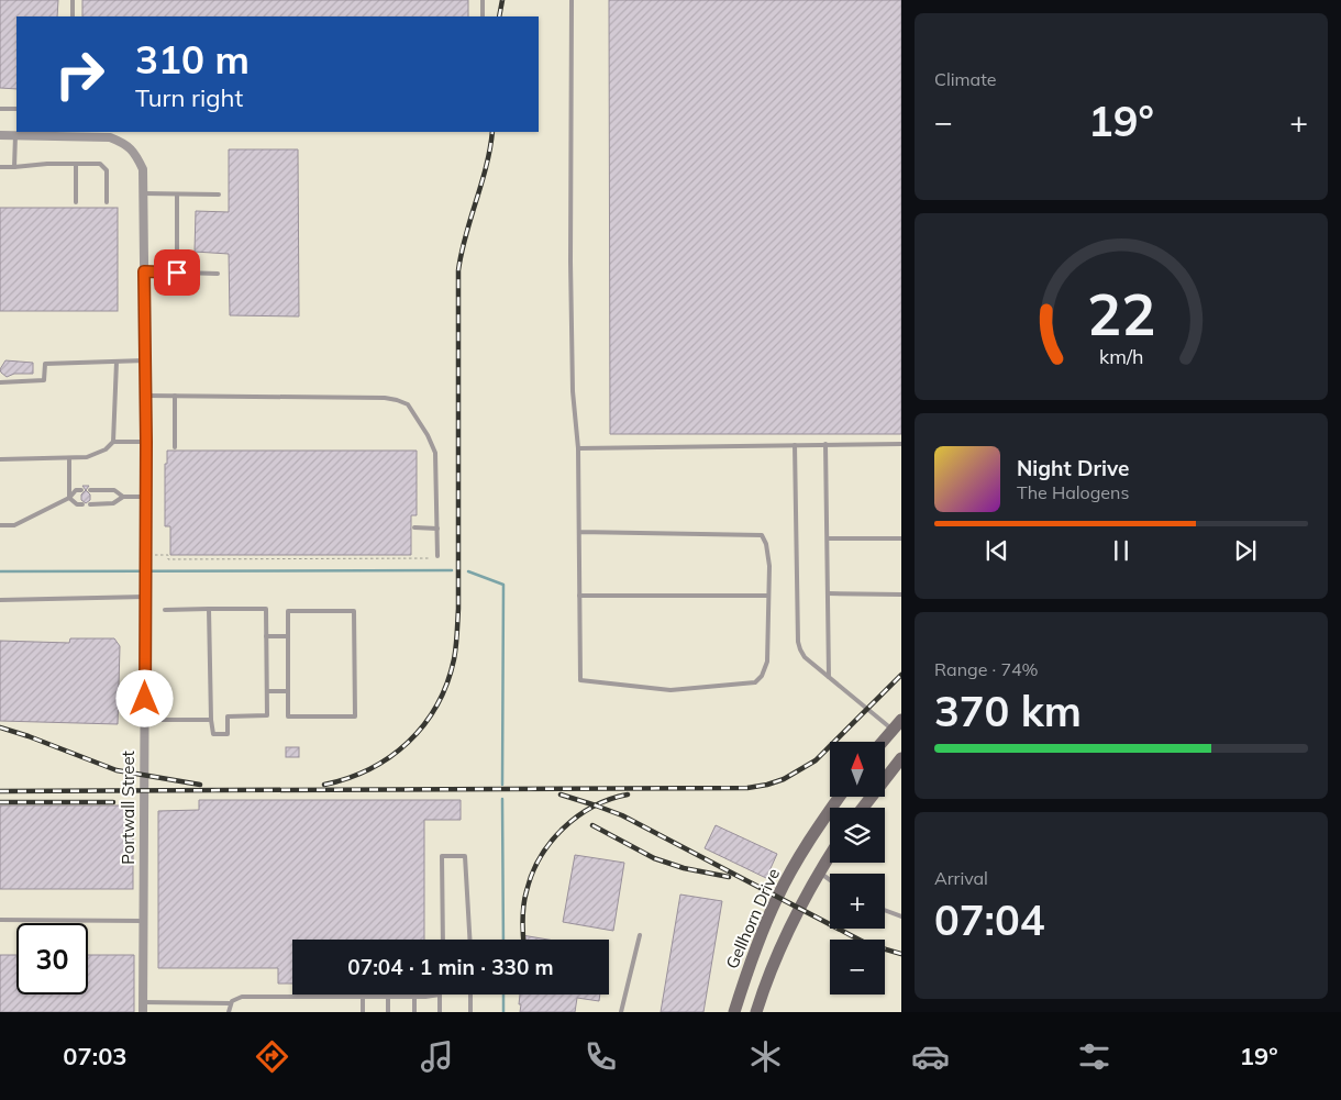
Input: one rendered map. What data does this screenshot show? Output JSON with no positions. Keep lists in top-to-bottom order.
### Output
{
  "streets": {
    "main road": ["Gellhorn Drive"],
    "street": ["Portwall Street"]
  },
  "north": "top",
  "page": {
    "tile": [
      "Climate",
      ["Range · 74%", "370 km"],
      ["Arrival", "07:04"]
    ],
    "turn": ["310 m", "Turn right"],
    "heat": ["−", "19°", "+"],
    "song": ["Night Drive", "The Halogens"],
    "map_buttons": ["+", "−"],
    "limit": "30",
    "trip": "07:04 · 1 min · 330 m",
    "tabs": ["07:03", "19°"],
    "gauge": ["22", "km/h"]
  }
}
